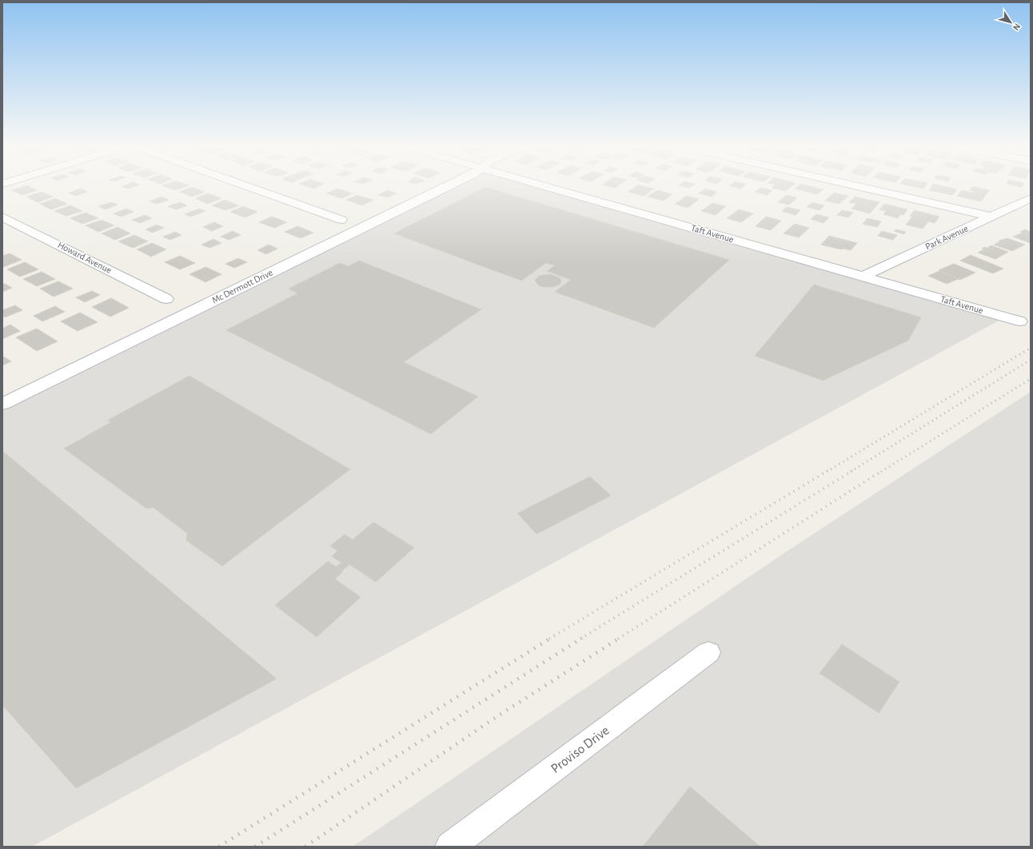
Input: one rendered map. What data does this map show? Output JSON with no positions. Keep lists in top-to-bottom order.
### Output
{
  "streets": {
    "street": [
      "Taft Avenue",
      "Park Avenue",
      "Howard Avenue",
      "Mc Dermott Drive",
      "Proviso Drive"
    ]
  },
  "crossings": [
    ["Taft Avenue", "Park Avenue"]
  ],
  "north": "bottom right"
}
